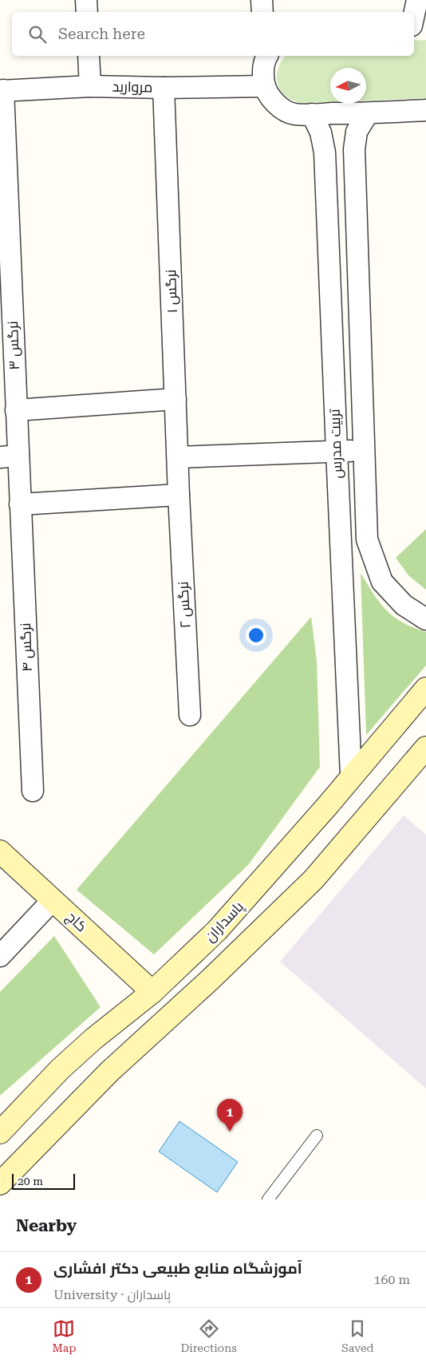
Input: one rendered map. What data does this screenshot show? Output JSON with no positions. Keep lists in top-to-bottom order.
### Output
{
  "streets": {
    "street": [
      "مروارید",
      "نرگس ۱",
      "نرگس ۳",
      "تربیت مدرس",
      "نرگس ۲",
      "نرگس ۴",
      "کاج",
      "پاسداران"
    ]
  },
  "crossings": [
    ["مروارید", "نرگس ۱"],
    ["مروارید", "نرگس ۳"],
    ["نرگس ۱", "نرگس ۲"],
    ["نرگس ۳", "نرگس ۴"],
    ["تربیت مدرس", "پاسداران"],
    ["کاج", "پاسداران"]
  ],
  "scale_bar": "20 m",
  "north": "left",
  "page": {
    "search": "Search here",
    "pins": "1",
    "scale": "20 m",
    "heading": "Nearby",
    "list": [
      {
        "mark": "1",
        "name": "آموزشگاه منابع طبیعی دکتر افشاری",
        "note": "University · پاسداران",
        "value": "160 m"
      }
    ],
    "nav": ["Map", "Directions", "Saved"]
  }
}
